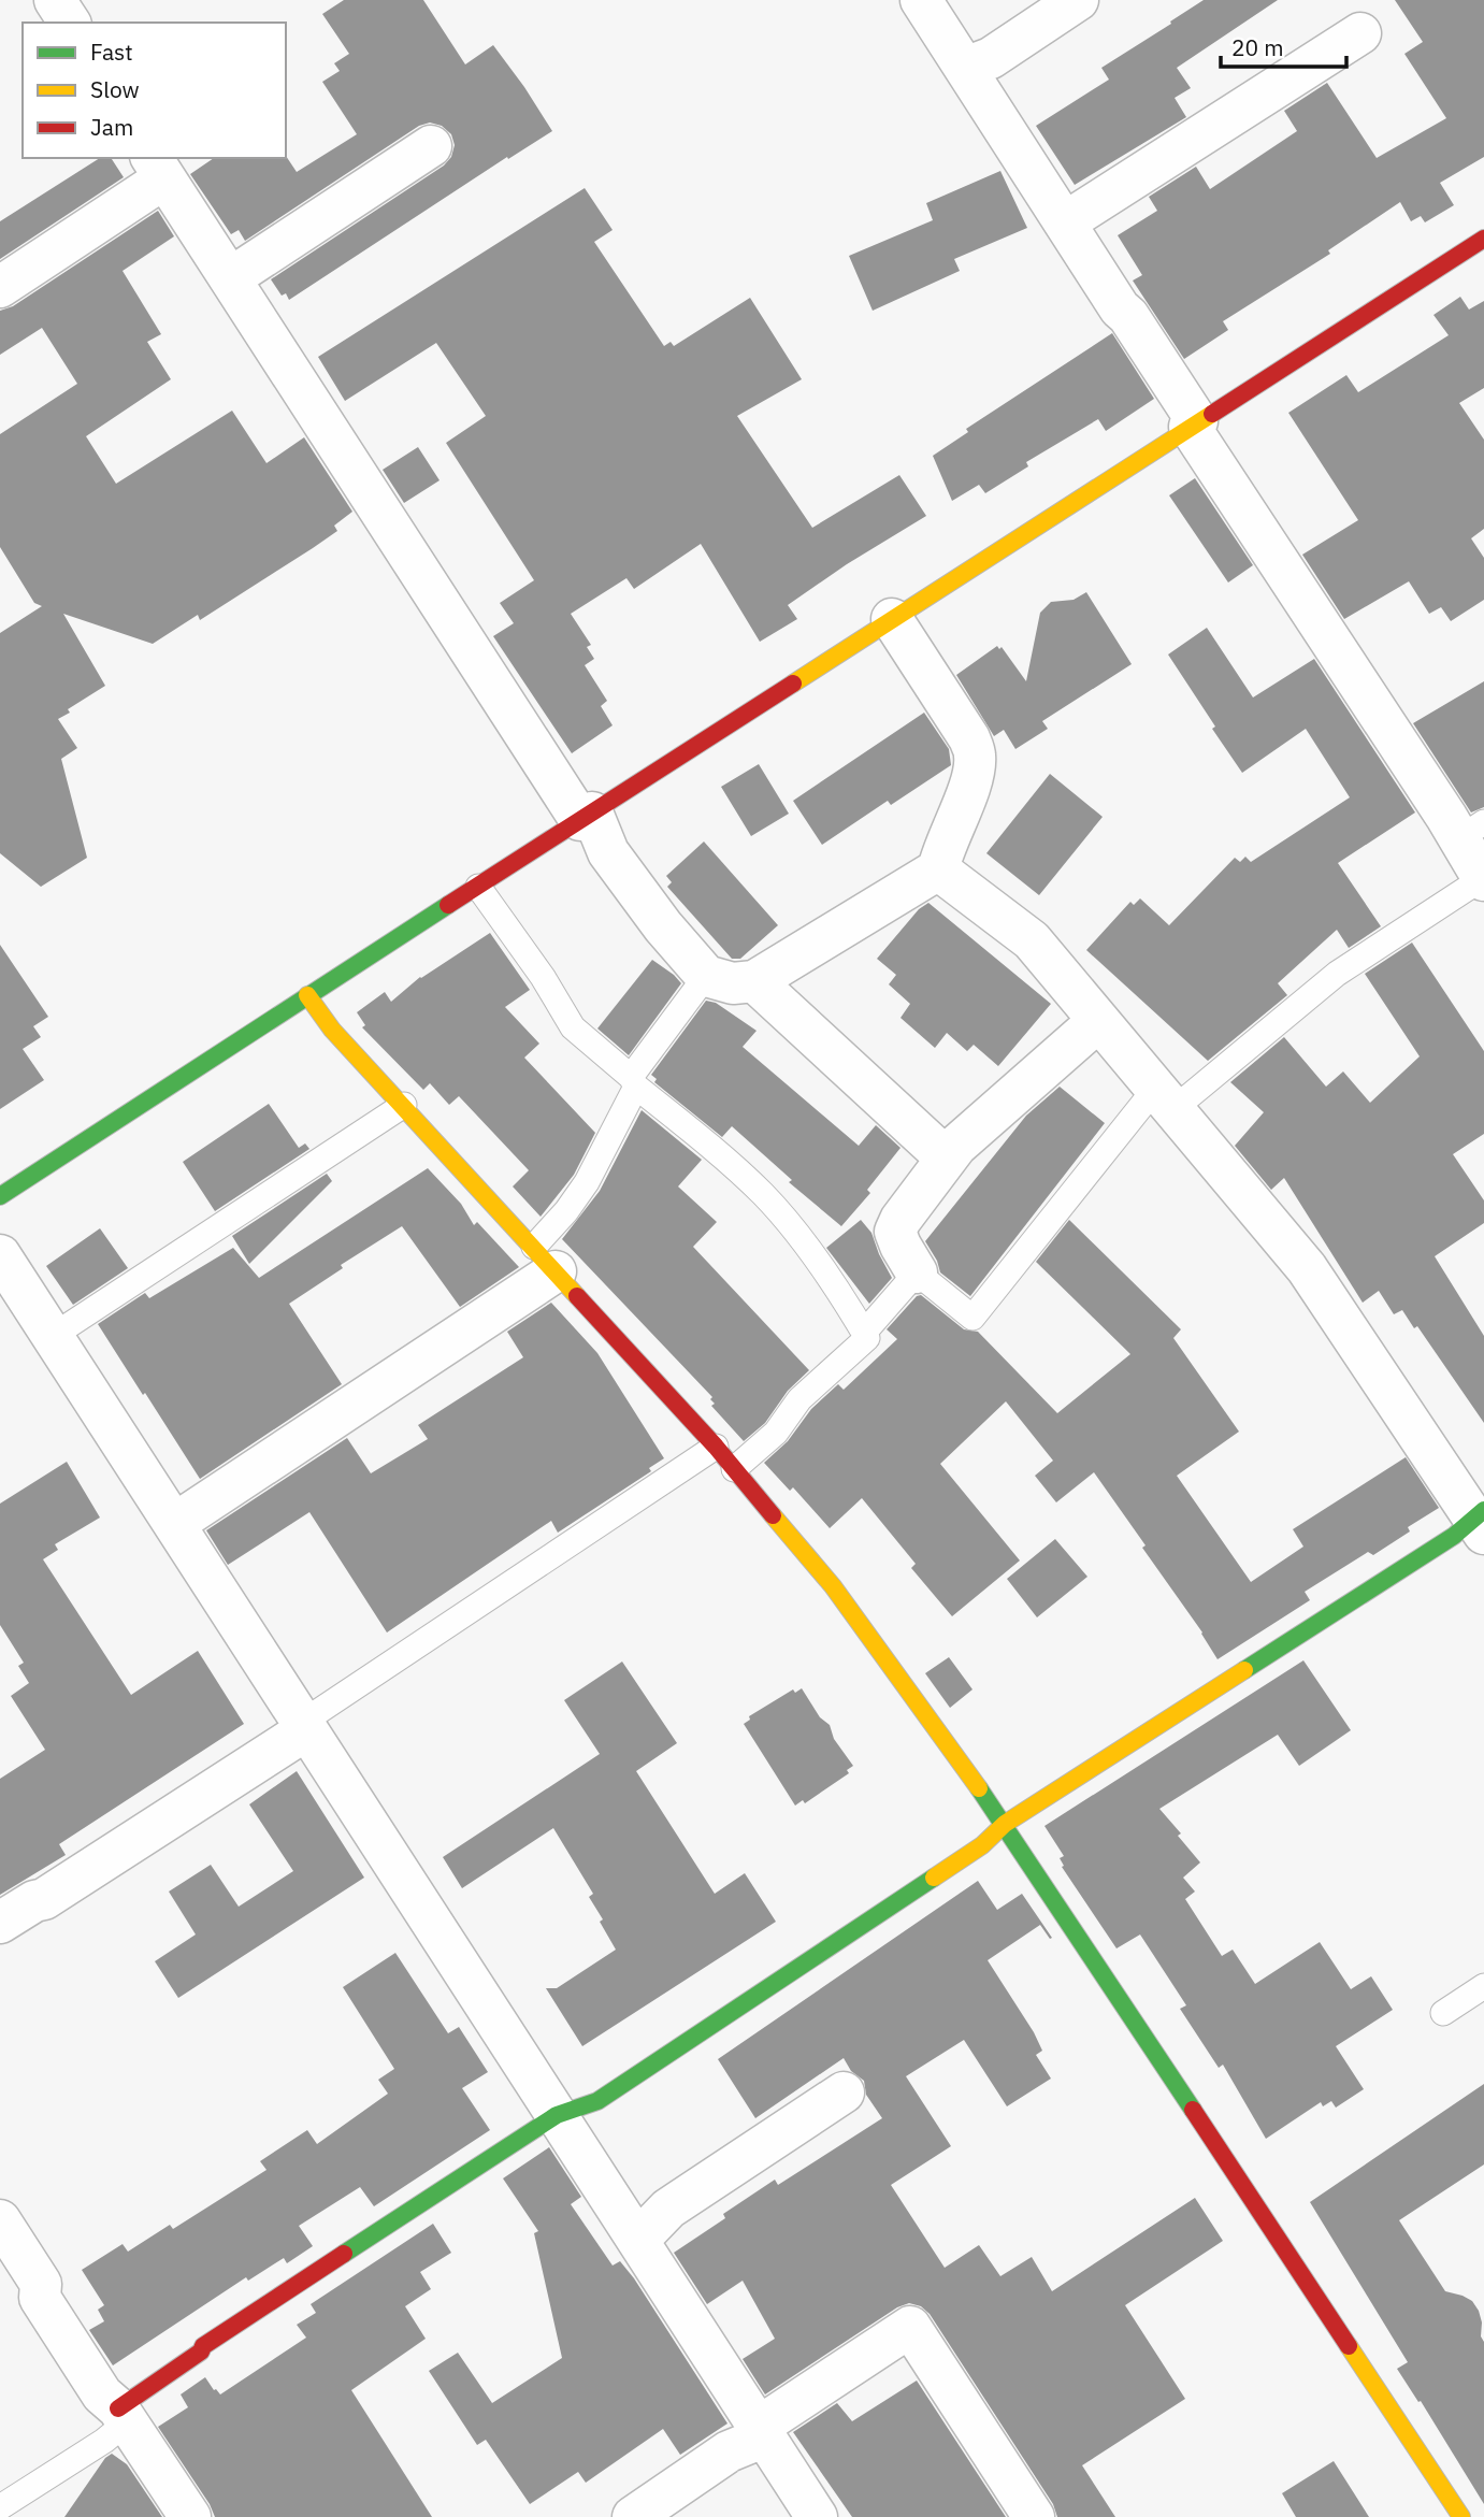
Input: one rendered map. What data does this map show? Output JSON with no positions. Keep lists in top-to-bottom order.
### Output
{
  "legend": ["Fast", "Slow", "Jam"],
  "scale_bar": "20 m"
}
